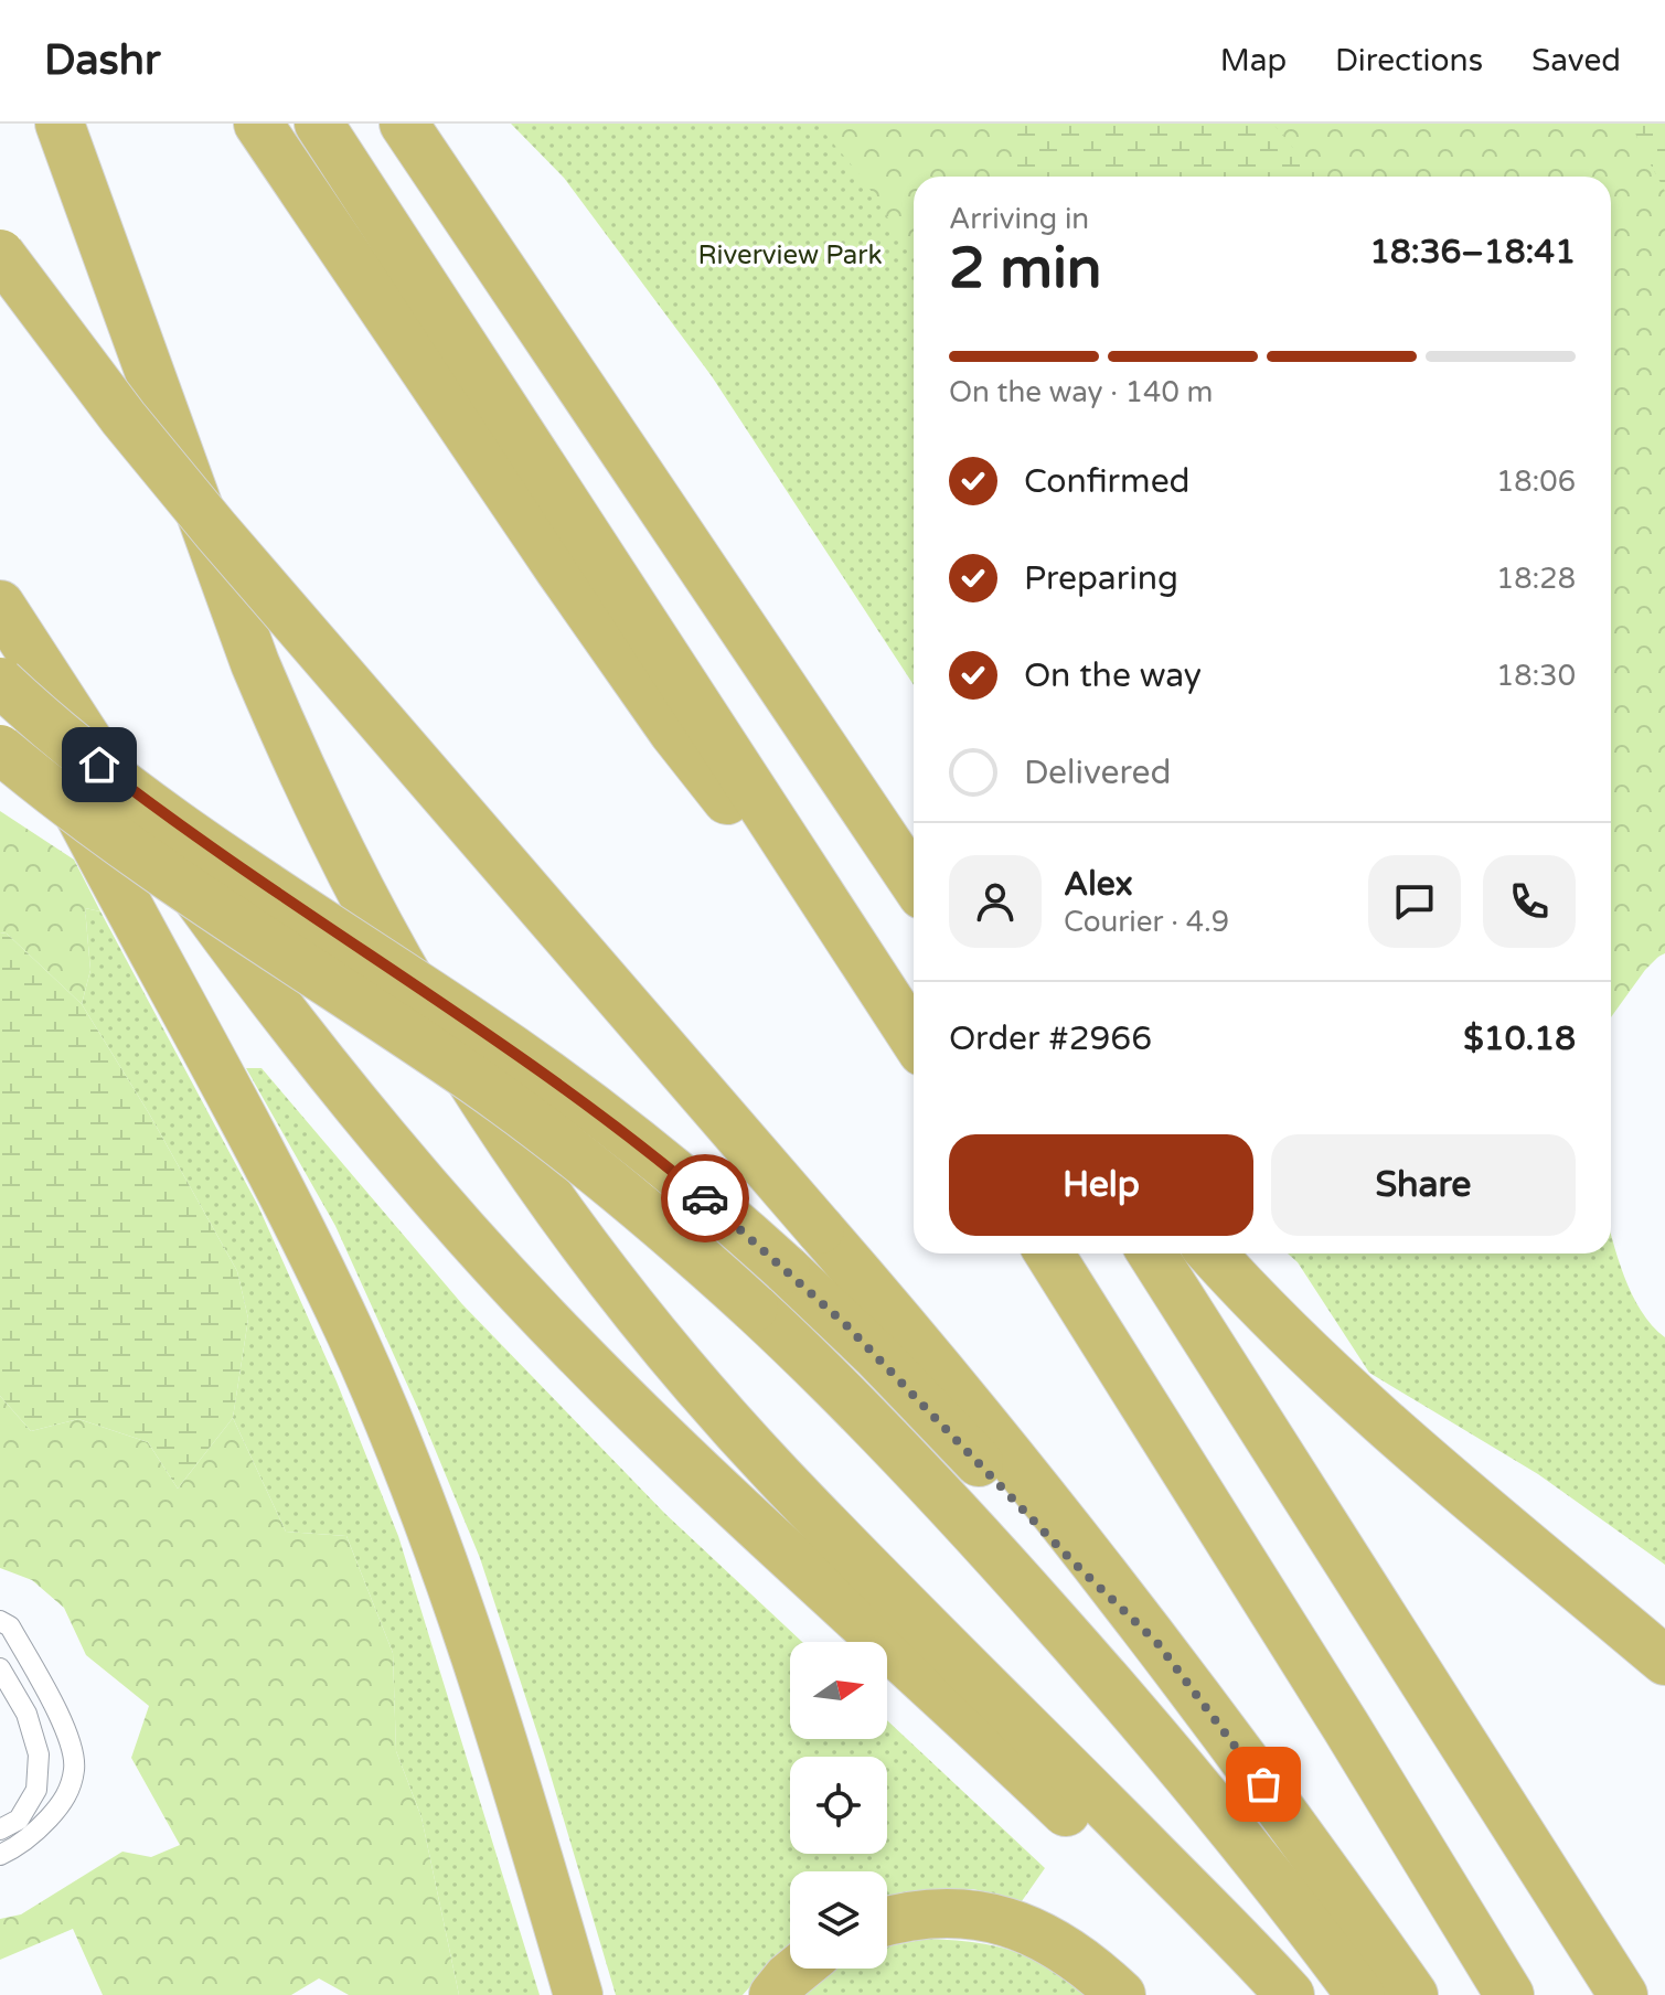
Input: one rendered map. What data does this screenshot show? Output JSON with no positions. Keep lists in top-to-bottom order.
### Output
{
  "parks": ["Riverview Park"],
  "north": "right",
  "page": {
    "header": "Dashr",
    "nav": ["Map", "Directions", "Saved"],
    "heading": ["2 min", "Arriving in", "18:36–18:41"],
    "panel": [
      "Alex",
      "Courier · 4.9",
      "Order #2966",
      "$10.18"
    ],
    "bar": "On the way · 140 m",
    "list": [
      ["Confirmed", "18:06"],
      ["Preparing", "18:28"],
      ["On the way", "18:30"],
      "Delivered"
    ],
    "buttons": ["Help", "Share"]
  }
}
